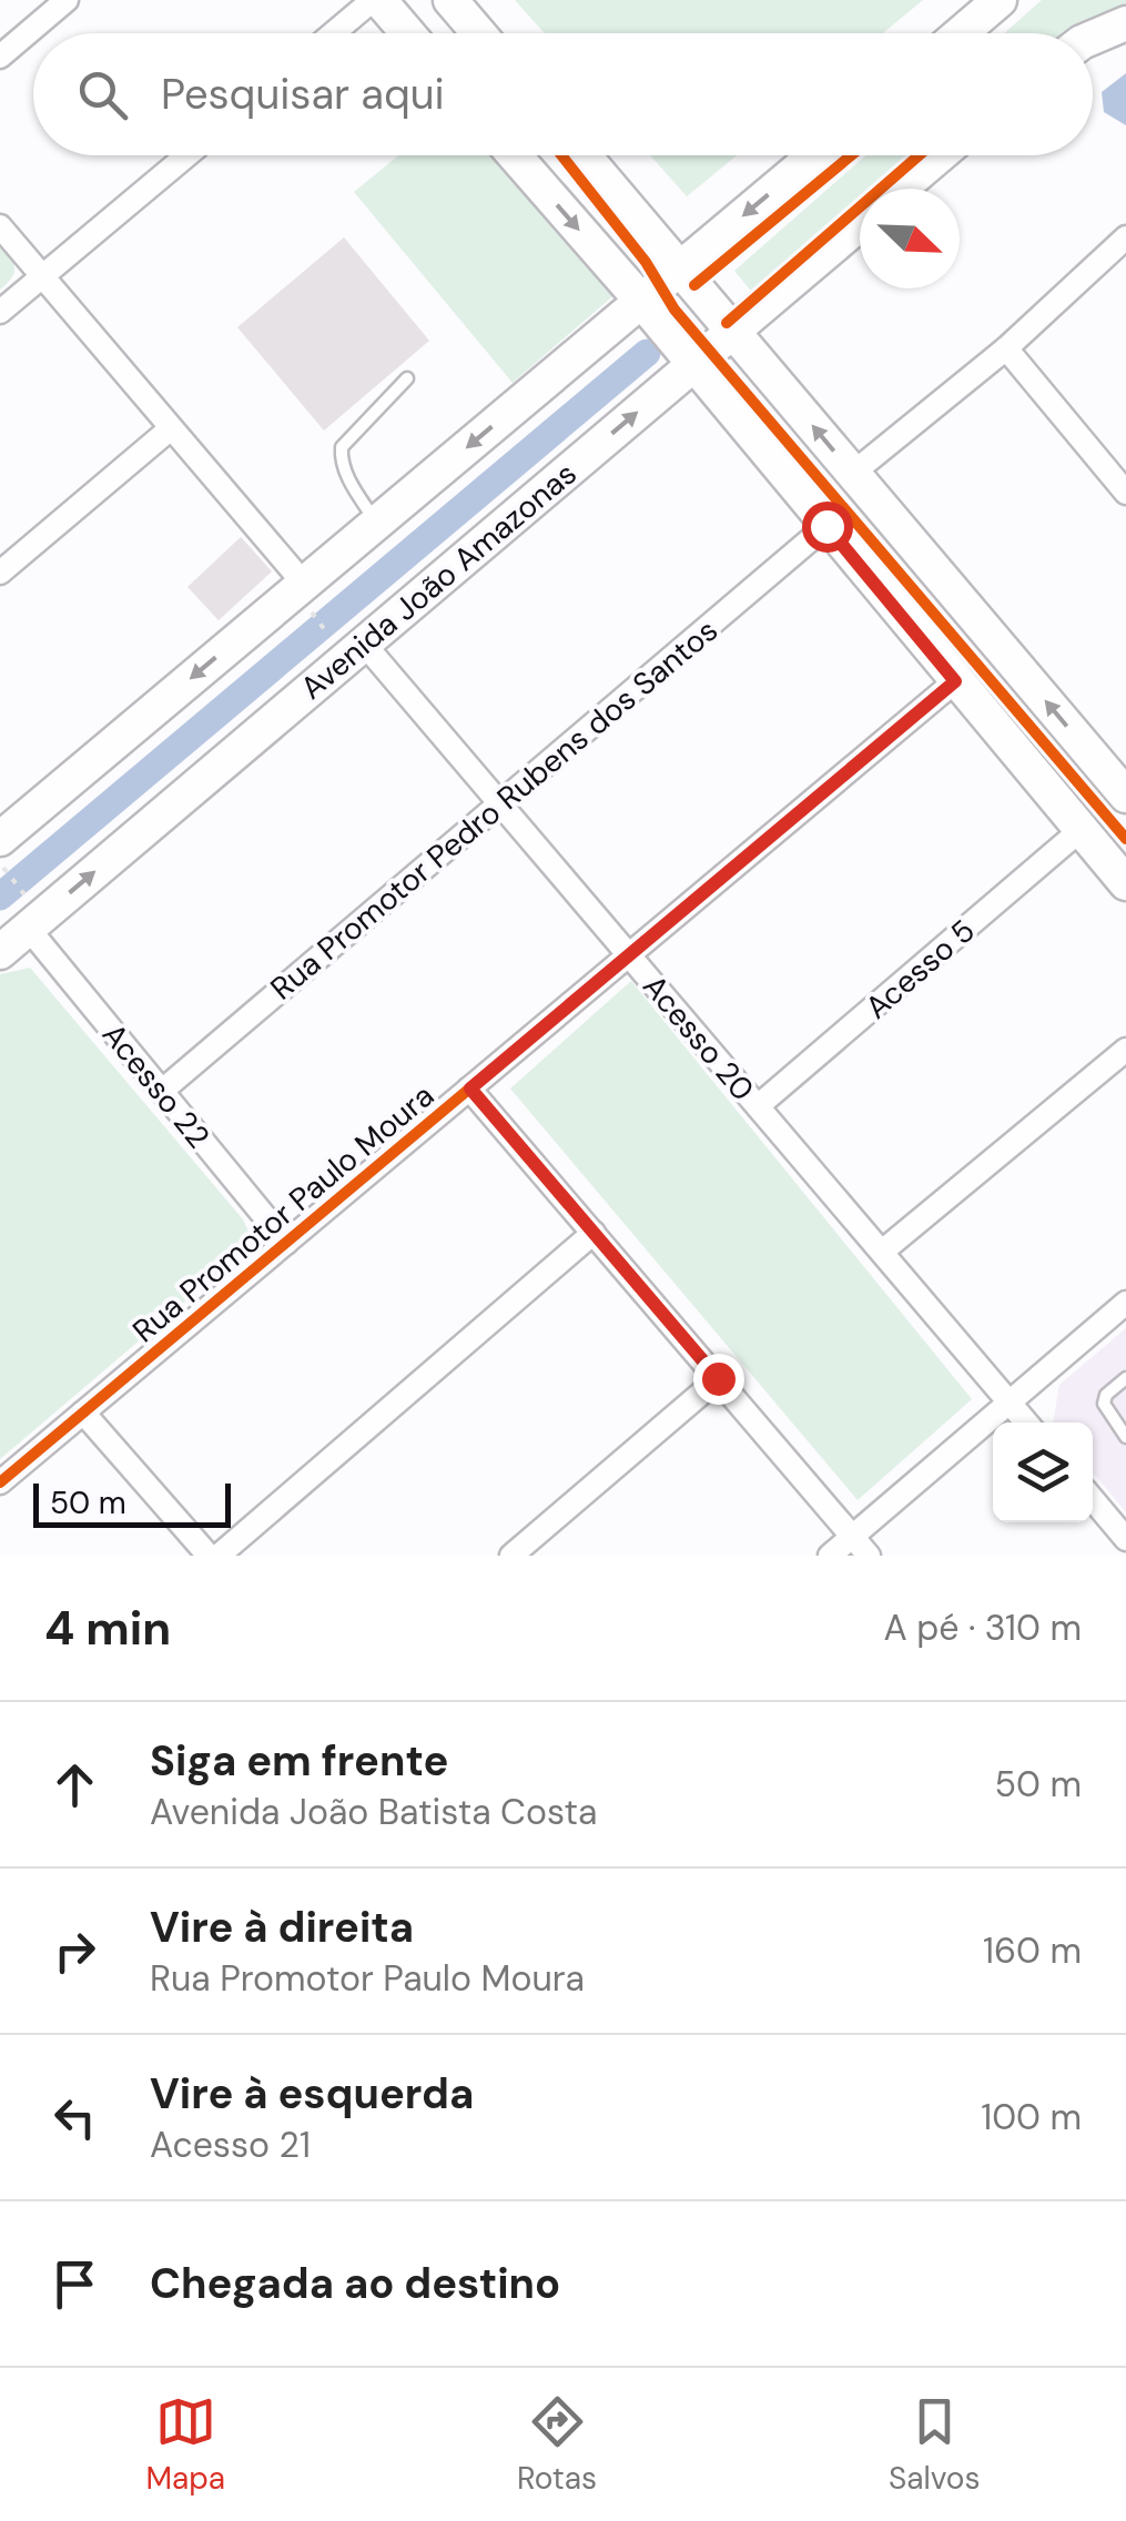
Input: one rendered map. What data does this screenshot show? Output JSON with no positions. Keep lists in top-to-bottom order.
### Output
{
  "streets": {
    "street": [
      "Avenida João Amazonas",
      "Rua Promotor Pedro Rubens dos Santos",
      "Acesso 5",
      "Acesso 20",
      "Acesso 22",
      "Rua Promotor Paulo Moura"
    ]
  },
  "crossings": [
    ["Avenida João Amazonas", "Acesso 20"],
    ["Avenida João Amazonas", "Acesso 22"],
    ["Rua Promotor Pedro Rubens dos Santos", "Acesso 20"],
    ["Rua Promotor Pedro Rubens dos Santos", "Acesso 22"],
    ["Acesso 5", "Acesso 20"],
    ["Acesso 20", "Rua Promotor Paulo Moura"],
    ["Acesso 22", "Rua Promotor Paulo Moura"]
  ],
  "scale_bar": "50 m",
  "north": "bottom right",
  "page": {
    "search": "Pesquisar aqui",
    "scale": "50 m",
    "heading": ["4 min", "A pé · 310 m"],
    "list": [
      ["Siga em frente", "Avenida João Batista Costa", "50 m"],
      ["Vire à direita", "Rua Promotor Paulo Moura", "160 m"],
      ["Vire à esquerda", "Acesso 21", "100 m"],
      "Chegada ao destino"
    ],
    "nav": ["Mapa", "Rotas", "Salvos"]
  }
}
